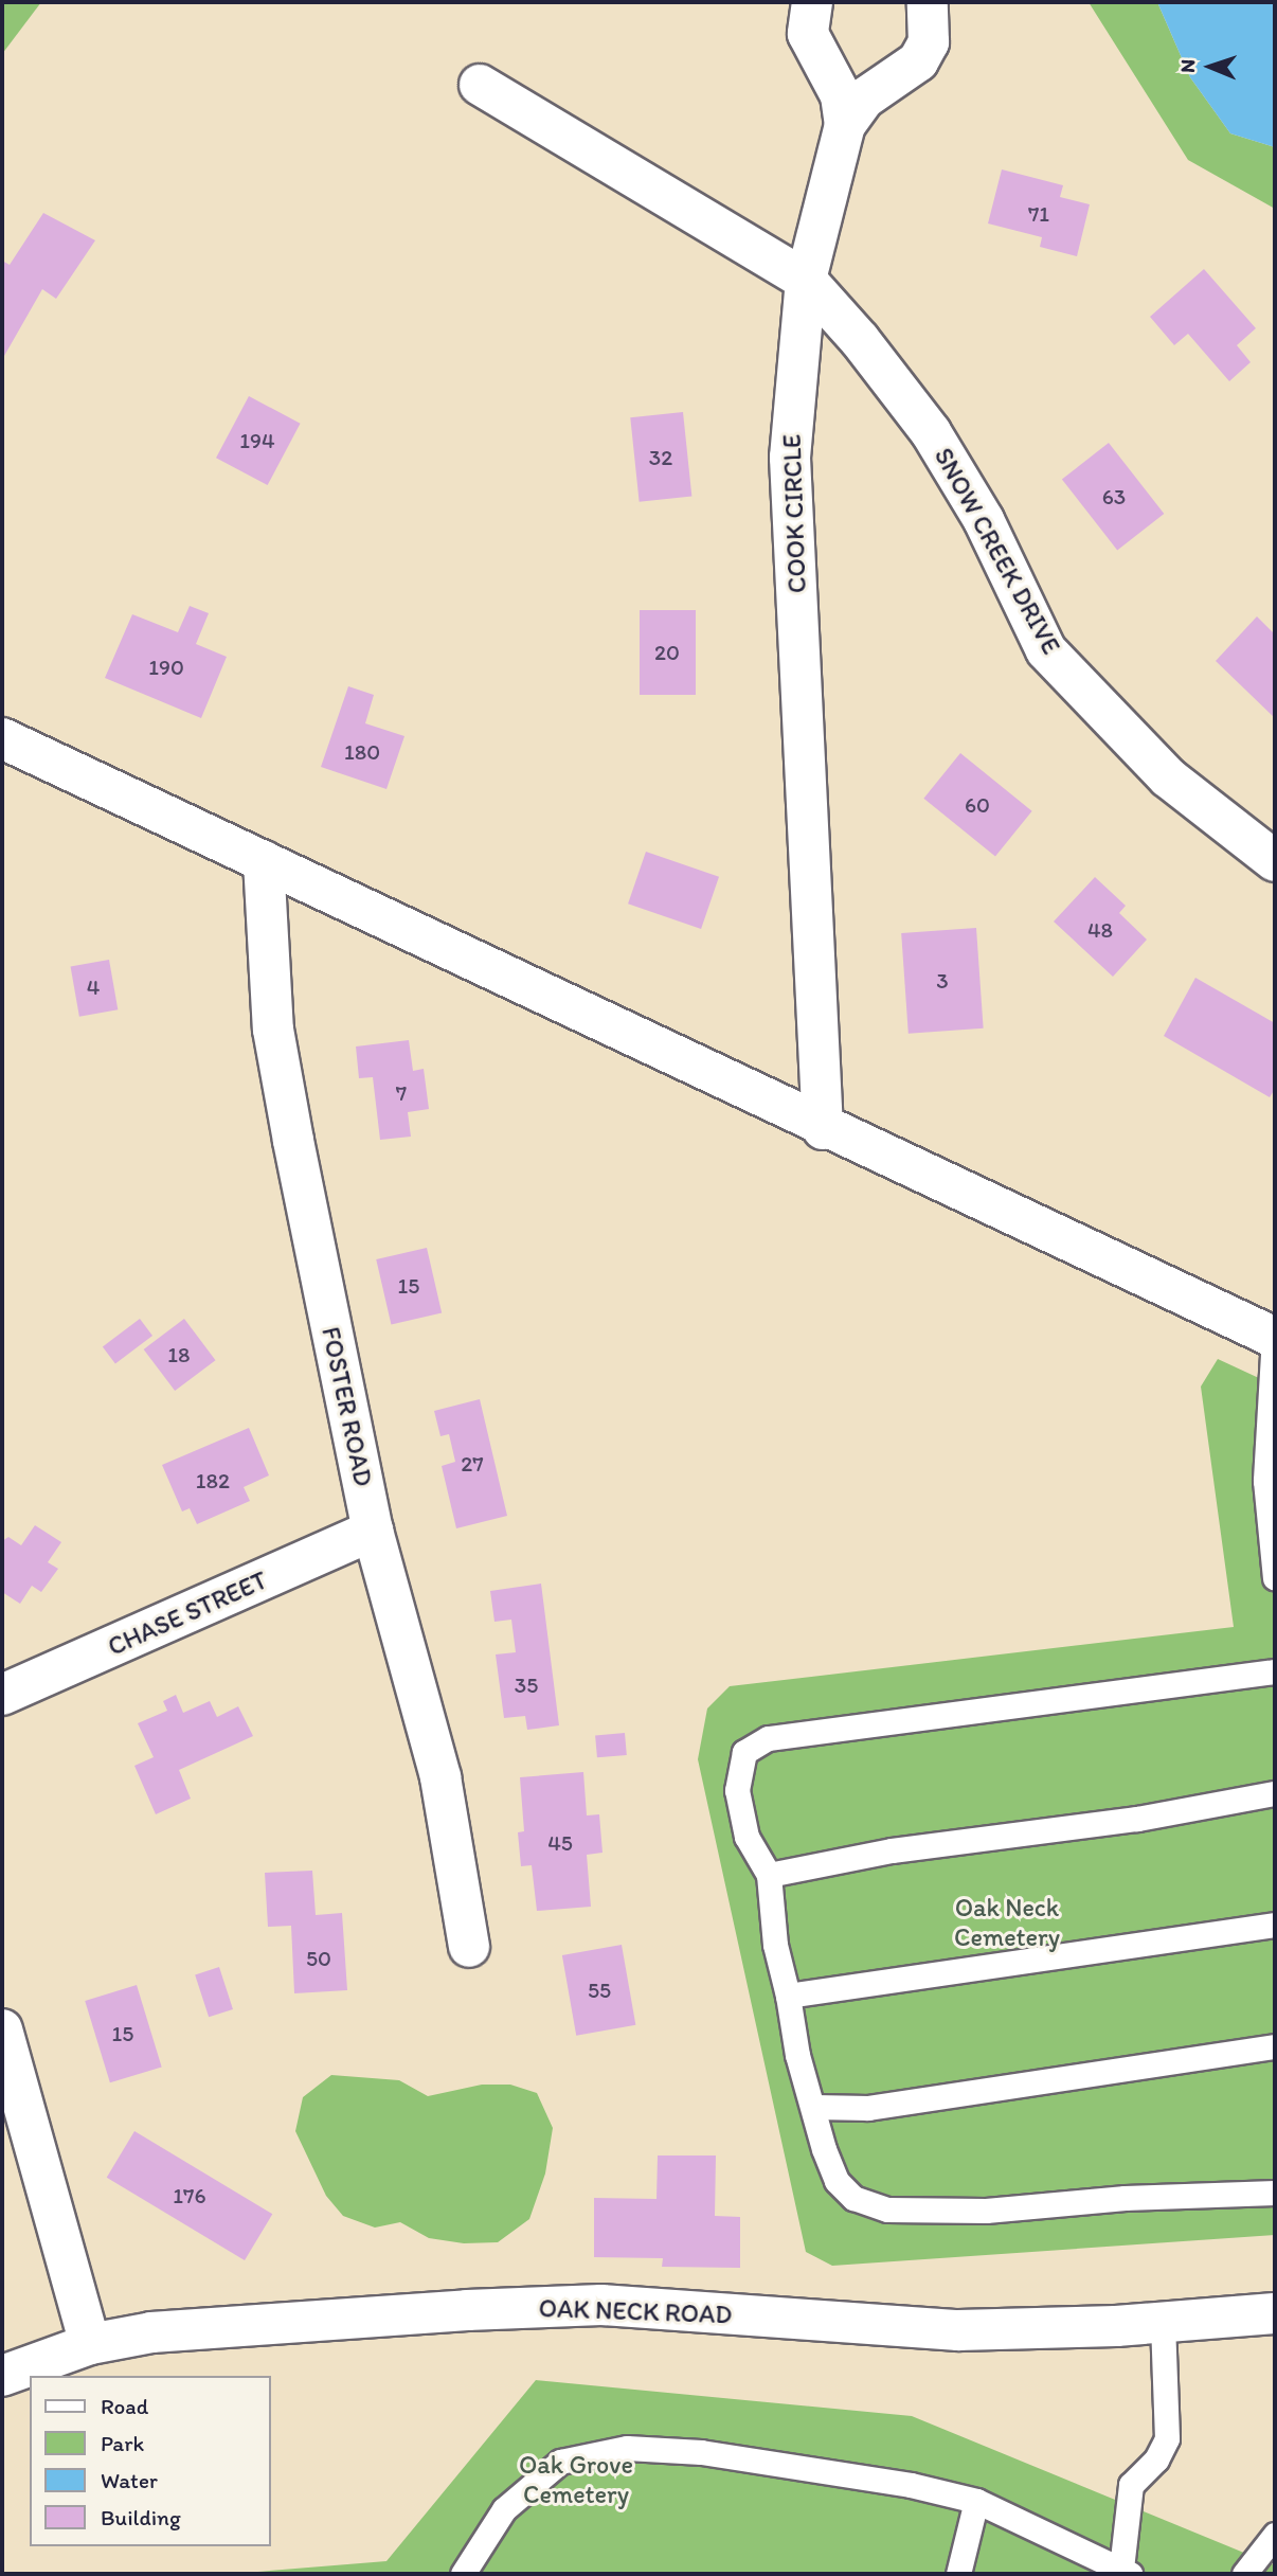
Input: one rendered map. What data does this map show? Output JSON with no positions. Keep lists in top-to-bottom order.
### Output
{
  "streets": {
    "street": [
      "COOK CIRCLE",
      "SNOW CREEK DRIVE",
      "FOSTER ROAD",
      "CHASE STREET",
      "OAK NECK ROAD"
    ]
  },
  "crossings": [
    ["COOK CIRCLE", "SNOW CREEK DRIVE"],
    ["FOSTER ROAD", "CHASE STREET"]
  ],
  "parks": ["Oak Neck Cemetery", "Oak Grove Cemetery"],
  "house_numbers": [
    "71",
    "194",
    "32",
    "63",
    "20",
    "190",
    "180",
    "60",
    "48",
    "3",
    "4",
    "7",
    "15",
    "18",
    "27",
    "182",
    "35",
    "45",
    "50",
    "55",
    "15",
    "176"
  ],
  "legend": [
    "Road",
    "Park",
    "Water",
    "Building"
  ],
  "north": "left"
}
